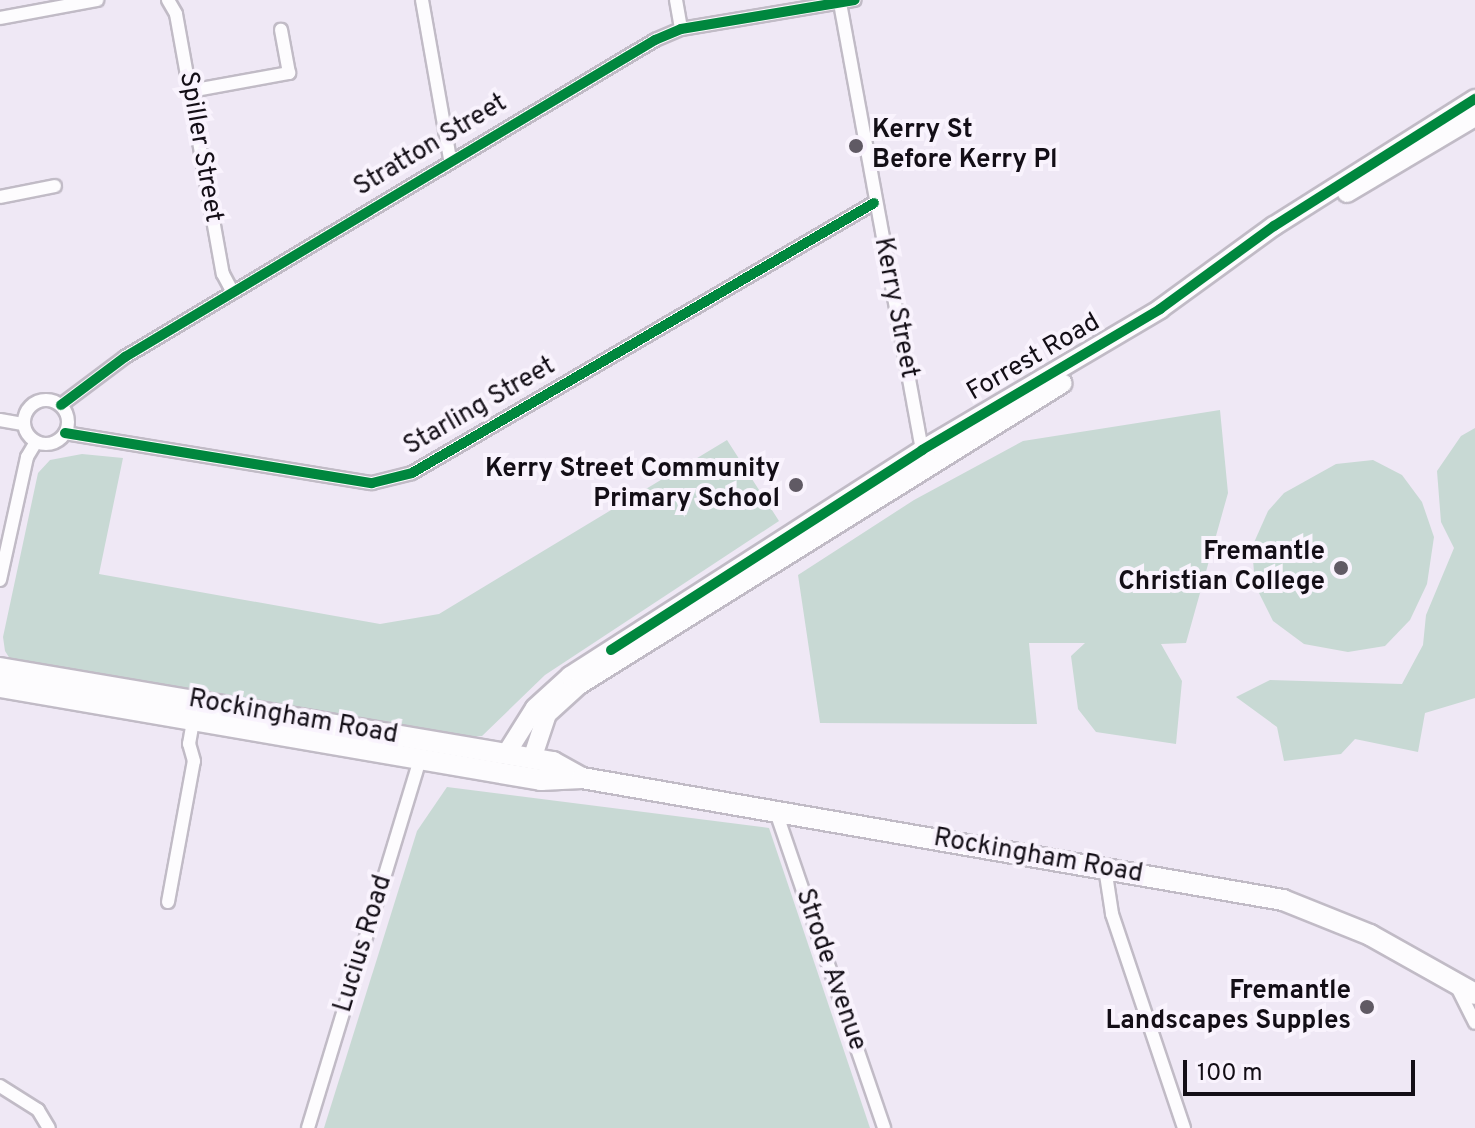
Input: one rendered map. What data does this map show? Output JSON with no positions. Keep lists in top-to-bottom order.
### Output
{
  "streets": {
    "main road": ["Forrest Road", "Rockingham Road"],
    "street": [
      "Stratton Street",
      "Spiller Street",
      "Kerry Street",
      "Starling Street",
      "Lucius Road",
      "Strode Avenue"
    ]
  },
  "crossings": [
    ["Stratton Street", "Spiller Street"],
    ["Stratton Street", "Kerry Street"],
    ["Stratton Street", "Starling Street"],
    ["Kerry Street", "Forrest Road"],
    ["Kerry Street", "Starling Street"],
    ["Forrest Road", "Rockingham Road"],
    ["Rockingham Road", "Lucius Road"],
    ["Rockingham Road", "Strode Avenue"]
  ],
  "places": [
    "Kerry St Before Kerry Pl",
    "Kerry Street Community Primary School",
    "Fremantle Christian College",
    "Fremantle Landscapes Supples"
  ],
  "scale_bar": "100 m"
}
